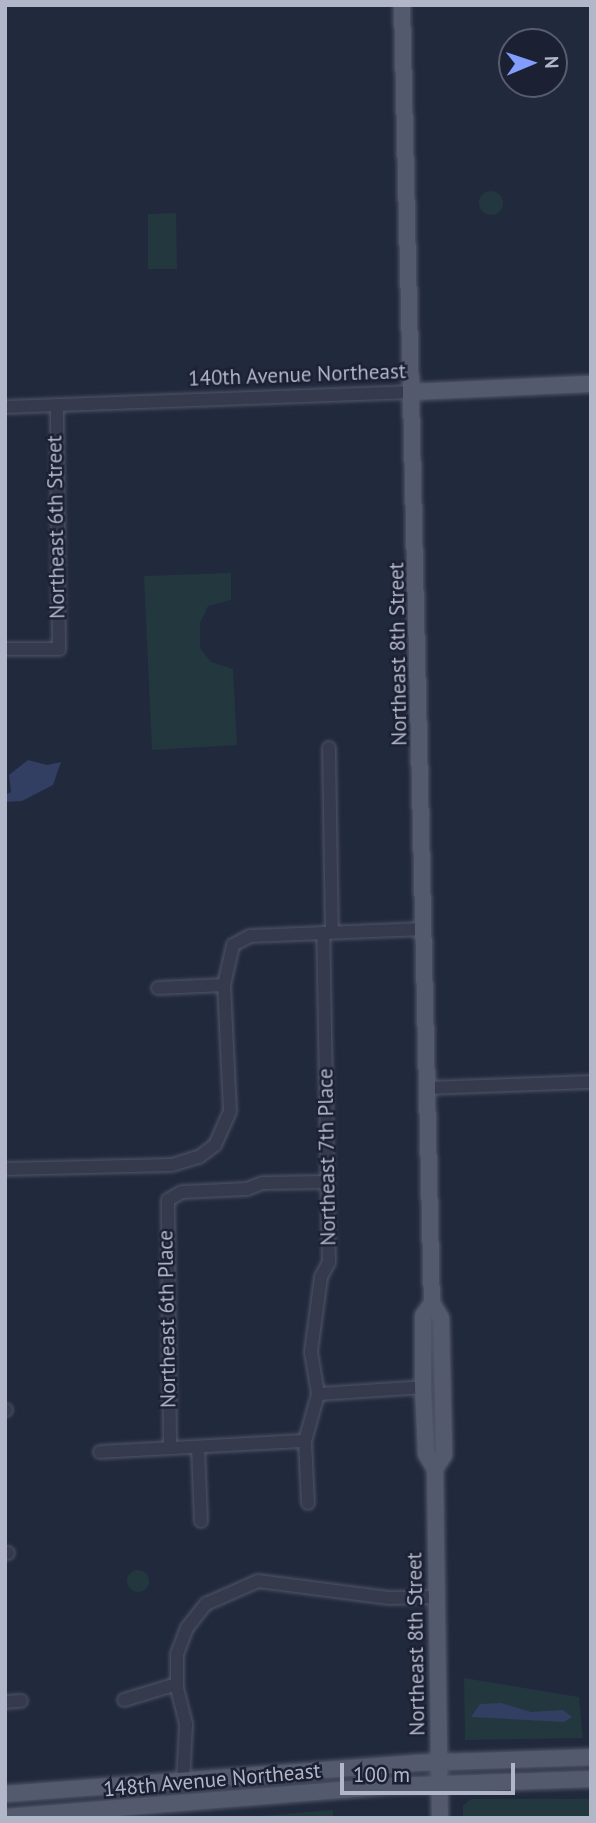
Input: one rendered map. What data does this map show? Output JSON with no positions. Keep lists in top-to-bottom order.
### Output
{
  "streets": {
    "main road": ["140th Avenue Northeast", "Northeast 8th Street", "148th Avenue Northeast"],
    "street": ["Northeast 6th Street", "Northeast 7th Place", "Northeast 6th Place"]
  },
  "crossings": [
    ["140th Avenue Northeast", "Northeast 6th Street"],
    ["140th Avenue Northeast", "Northeast 8th Street"],
    ["Northeast 8th Street", "148th Avenue Northeast"],
    ["Northeast 7th Place", "Northeast 6th Place"]
  ],
  "scale_bar": "100 m",
  "north": "right"
}
